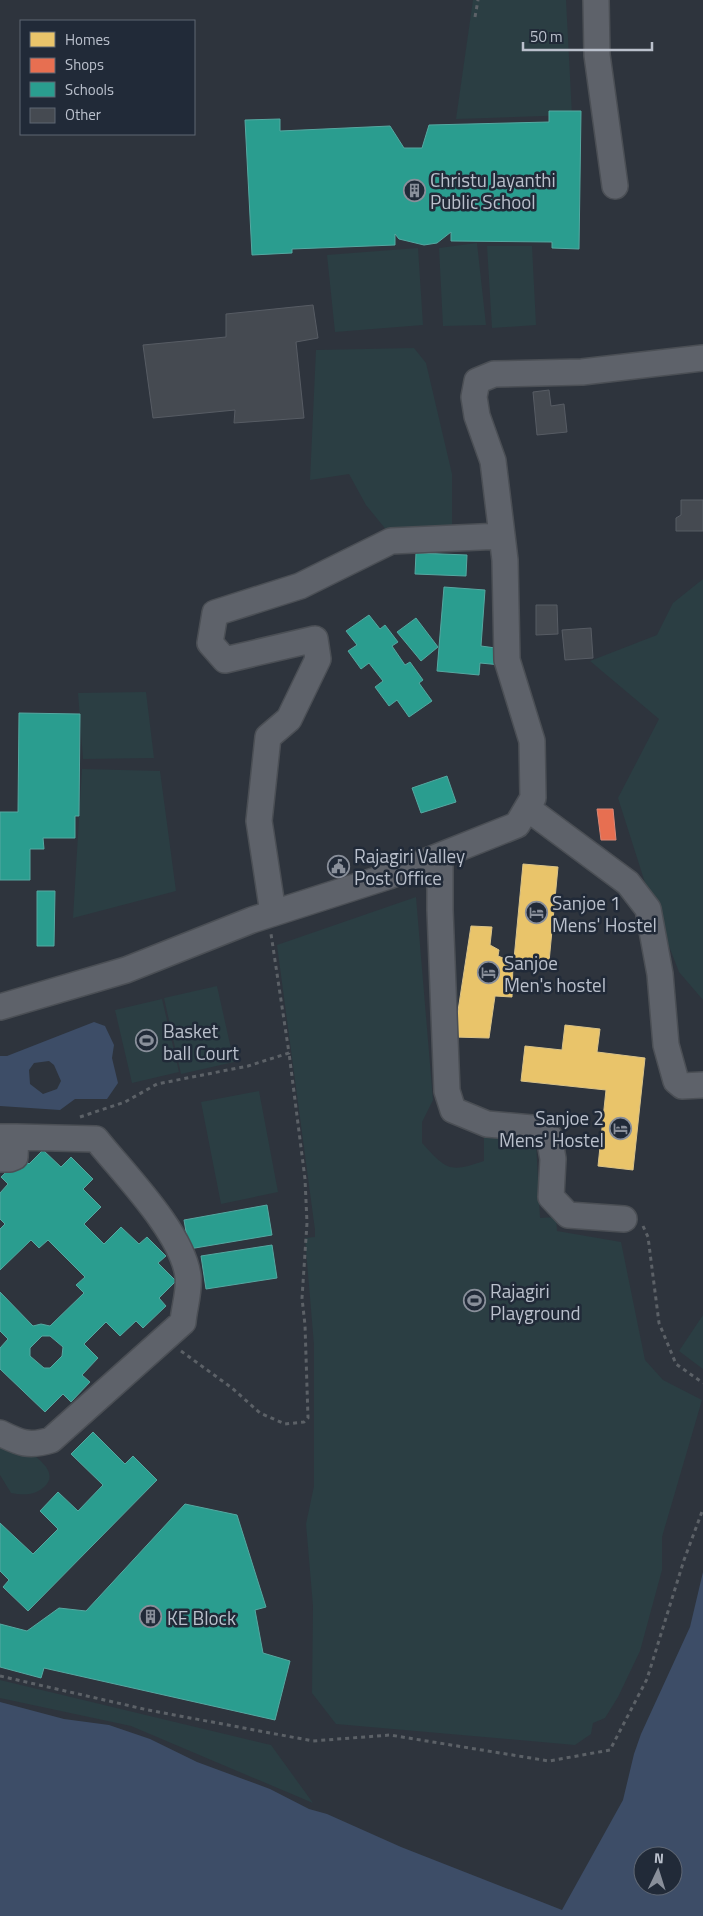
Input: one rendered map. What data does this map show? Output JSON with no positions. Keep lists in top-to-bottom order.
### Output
{
  "places": {
    "building": ["Christu Jayanthi Public School", "KE Block"],
    "public building": ["Rajagiri Valley Post Office"],
    "hotel": ["Sanjoe 1 Mens' Hostel", "Sanjoe Men's hostel", "Sanjoe 2 Mens' Hostel"],
    "sports": ["Basket ball Court", "Rajagiri Playground"]
  },
  "legend": [
    "Homes",
    "Shops",
    "Schools",
    "Other"
  ],
  "scale_bar": "50 m",
  "north": "top"
}
